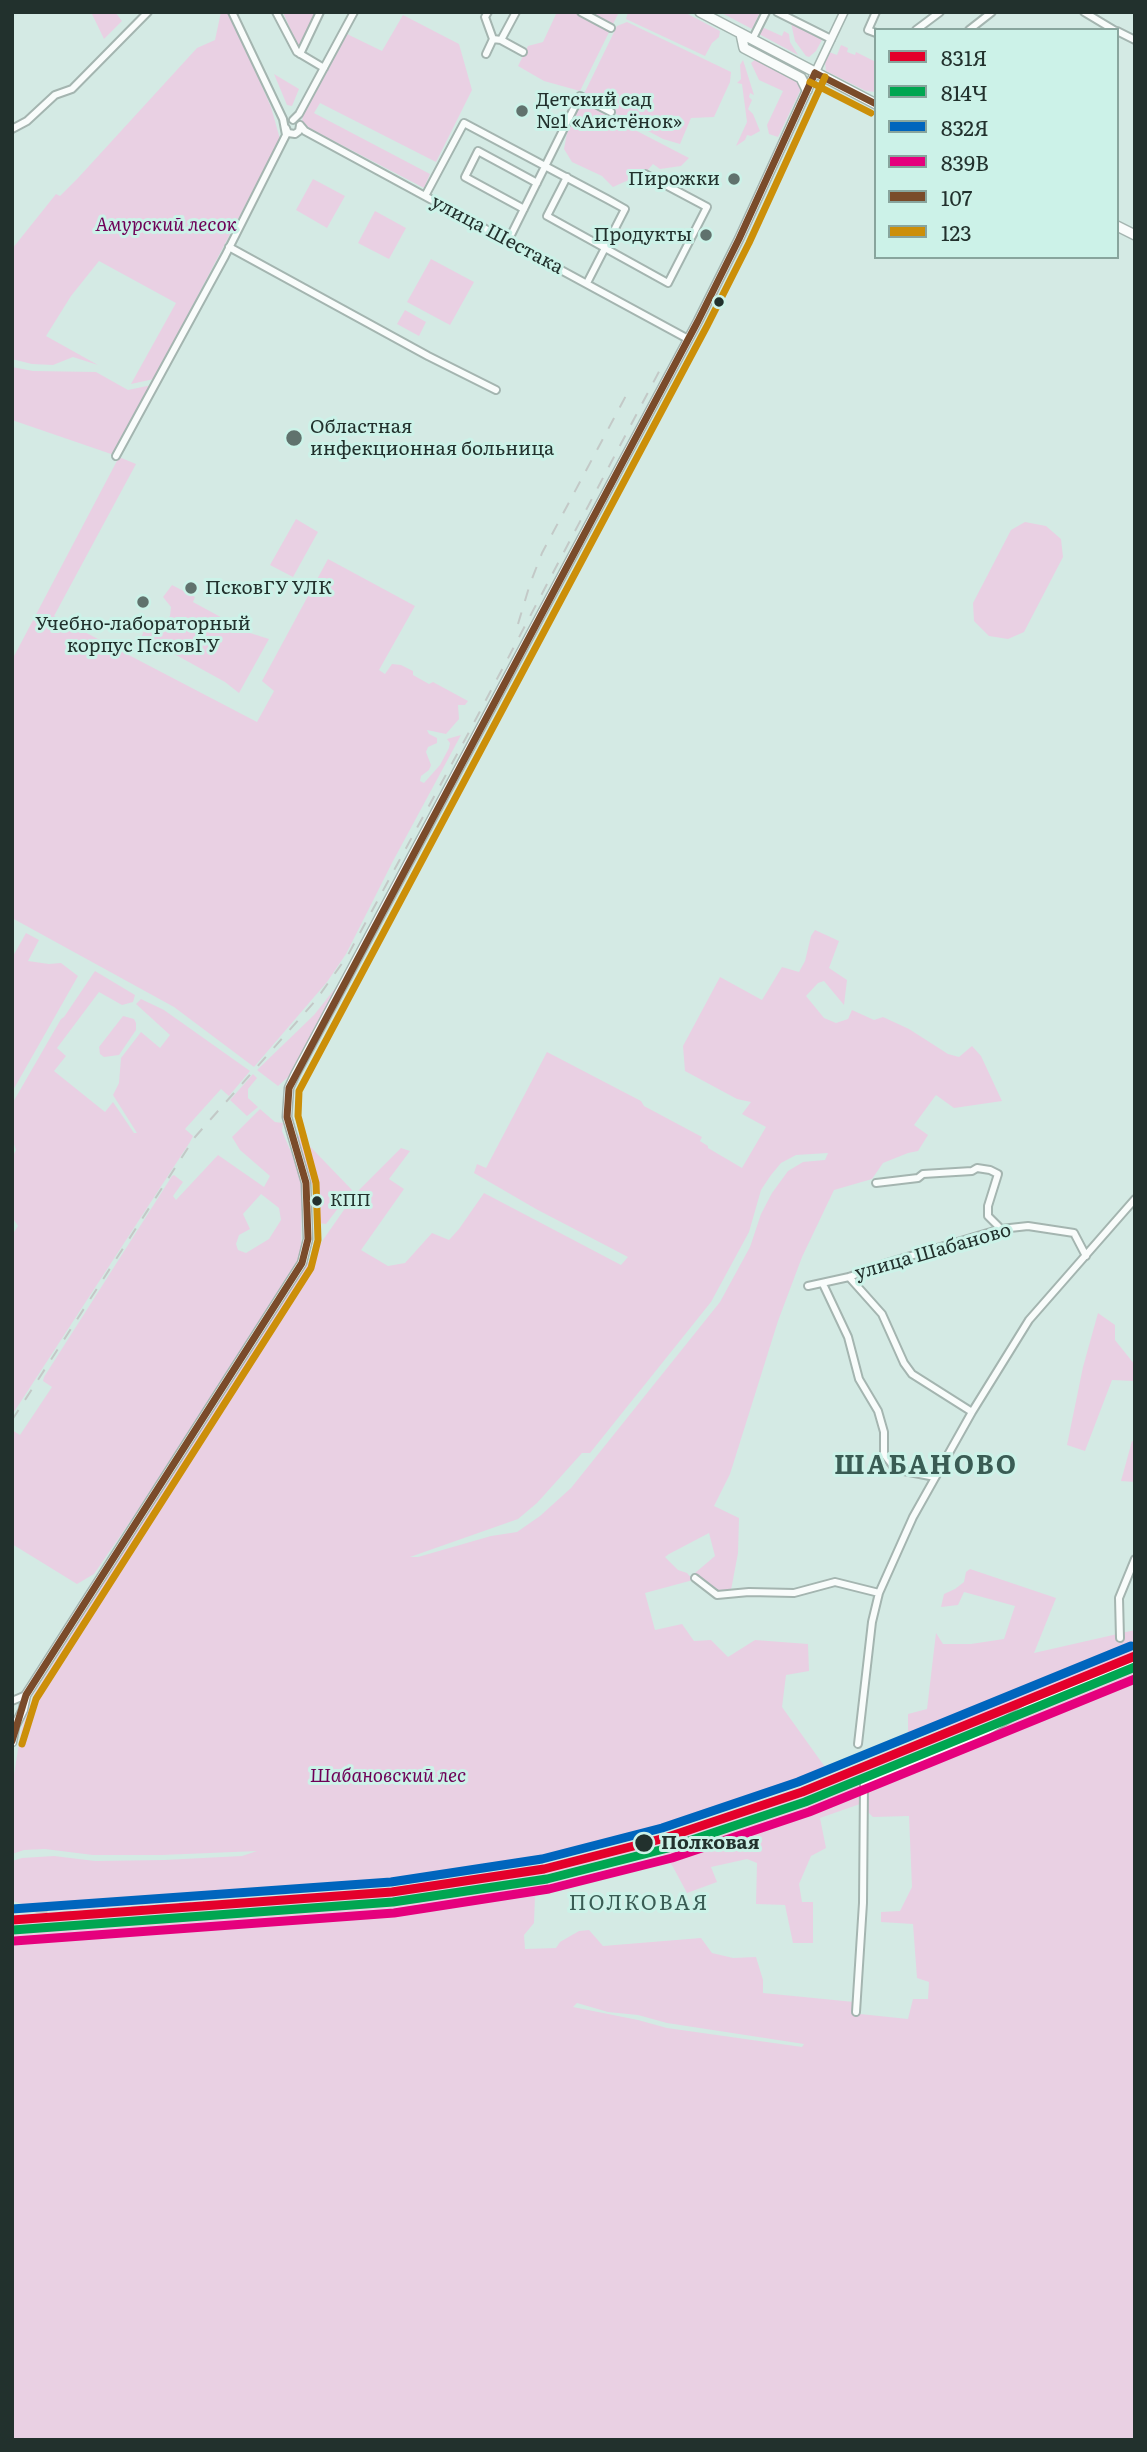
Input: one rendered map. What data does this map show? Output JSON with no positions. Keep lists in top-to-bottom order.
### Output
{
  "streets": {
    "street": ["улица Шестака", "улица Шабаново"]
  },
  "districts": ["ШАБАНОВО", "ПОЛКОВАЯ"],
  "parks": ["Амурский лесок", "Шабановский лес"],
  "places": [
    "Детский сад №1 «Аистёнок»",
    "Пирожки",
    "Продукты",
    "Областная инфекционная больница",
    "ПсковГУ УЛК",
    "Учебно-лабораторный корпус ПсковГУ",
    "КПП",
    "Полковая"
  ],
  "lines": [
    "transit line 107",
    "transit line 123",
    "transit line 832Я",
    "transit line 831Я",
    "transit line 814Ч",
    "transit line 839В"
  ],
  "legend": [
    "831Я",
    "814Ч",
    "832Я",
    "839В",
    "107",
    "123"
  ]
}
